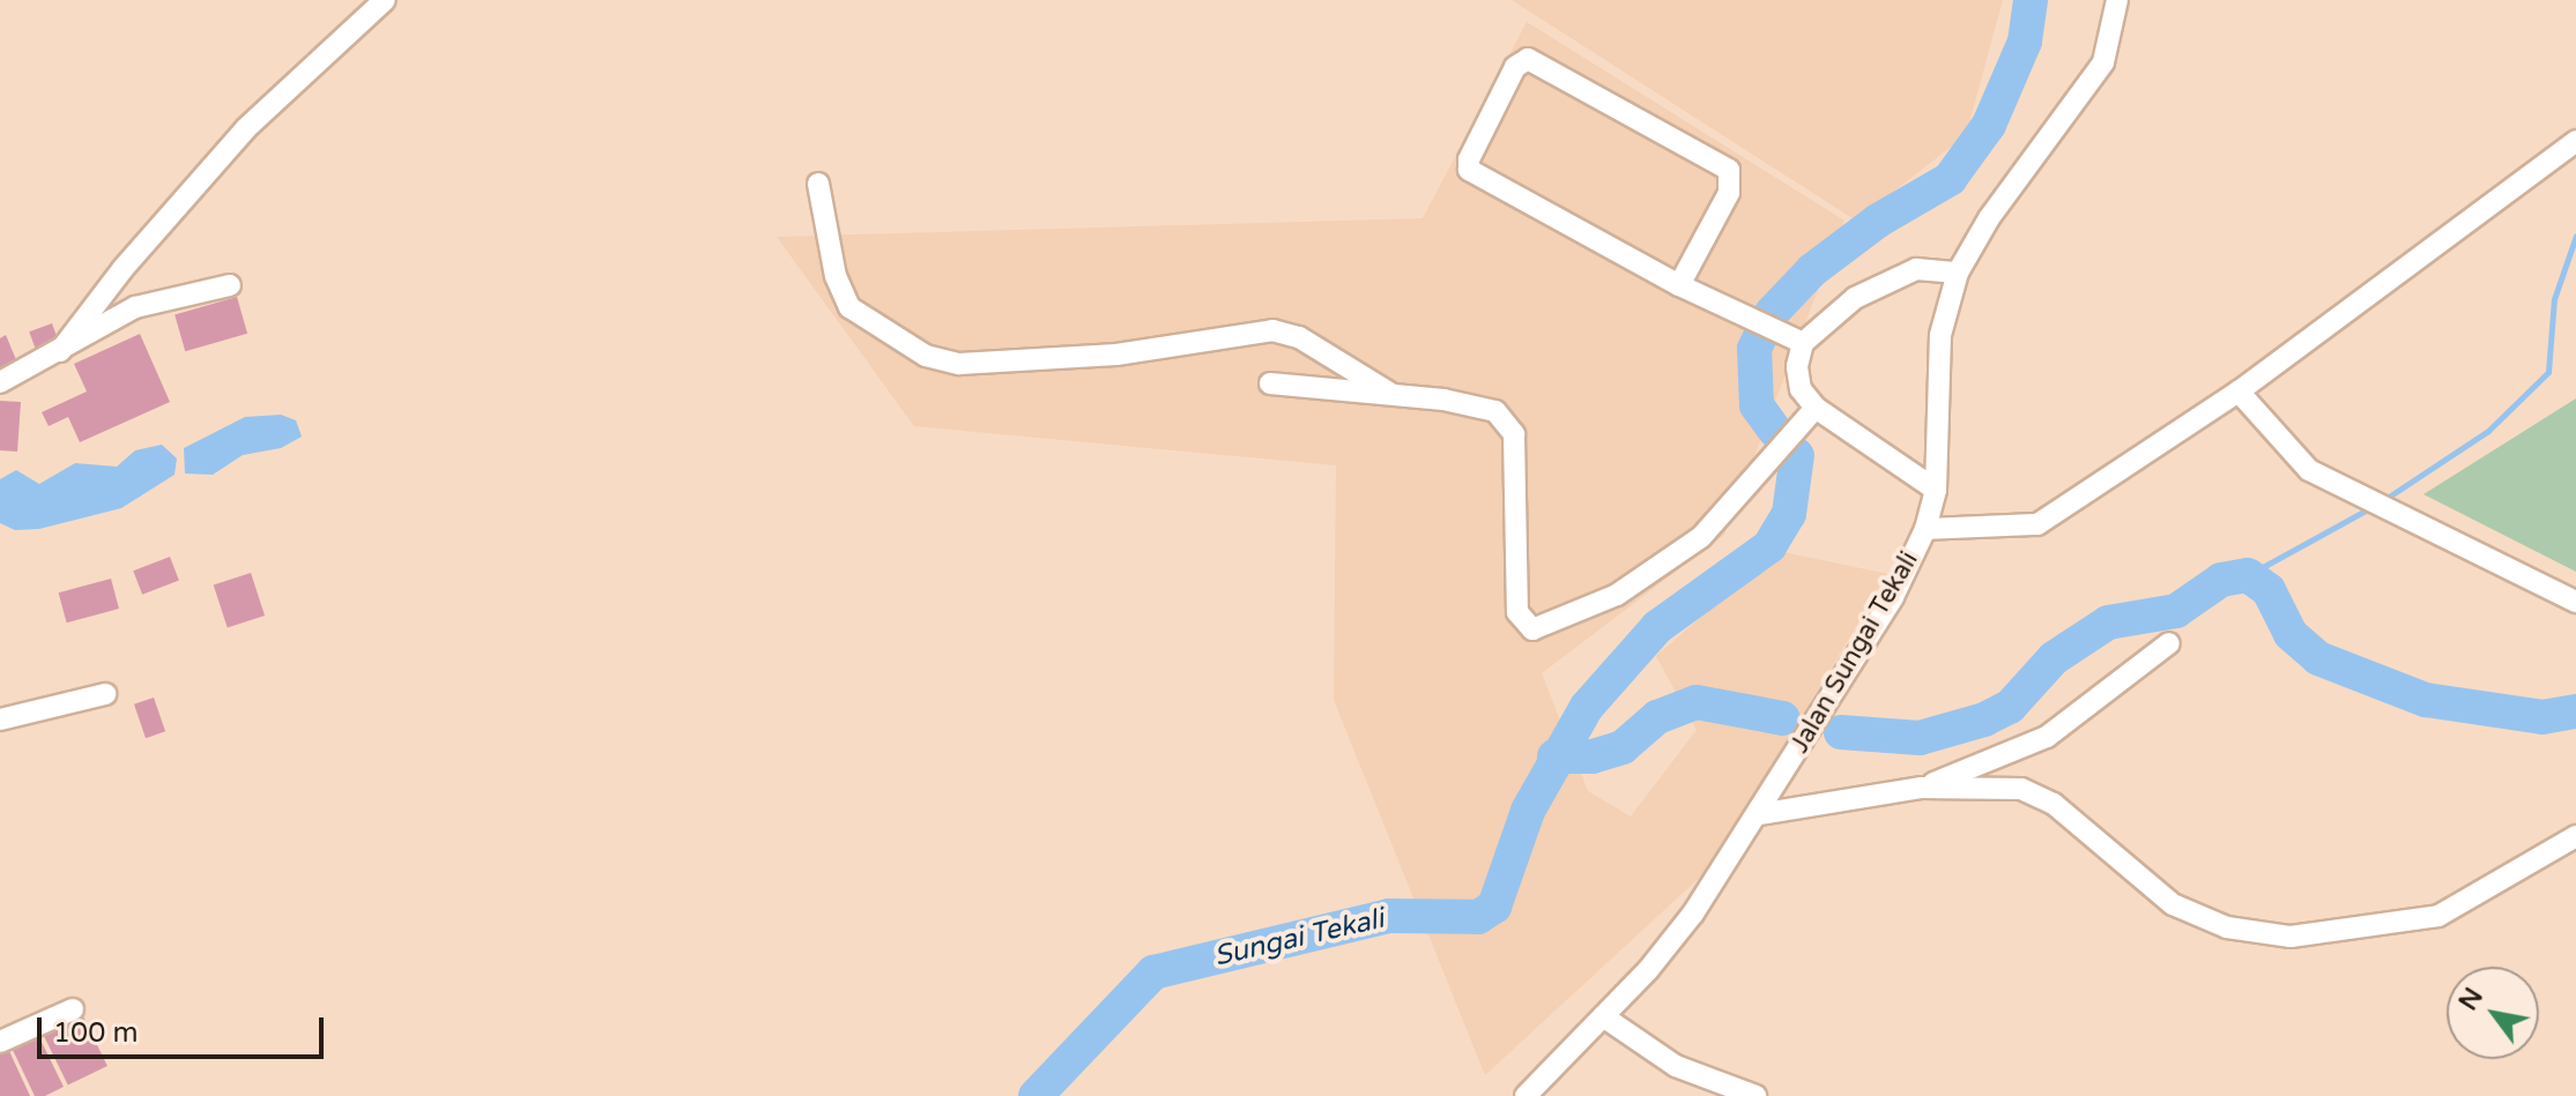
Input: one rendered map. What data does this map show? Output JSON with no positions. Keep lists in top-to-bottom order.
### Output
{
  "streets": {
    "street": ["Jalan Sungai Tekali"]
  },
  "water": ["Sungai Tekali"],
  "scale_bar": "100 m",
  "north": "top left"
}
